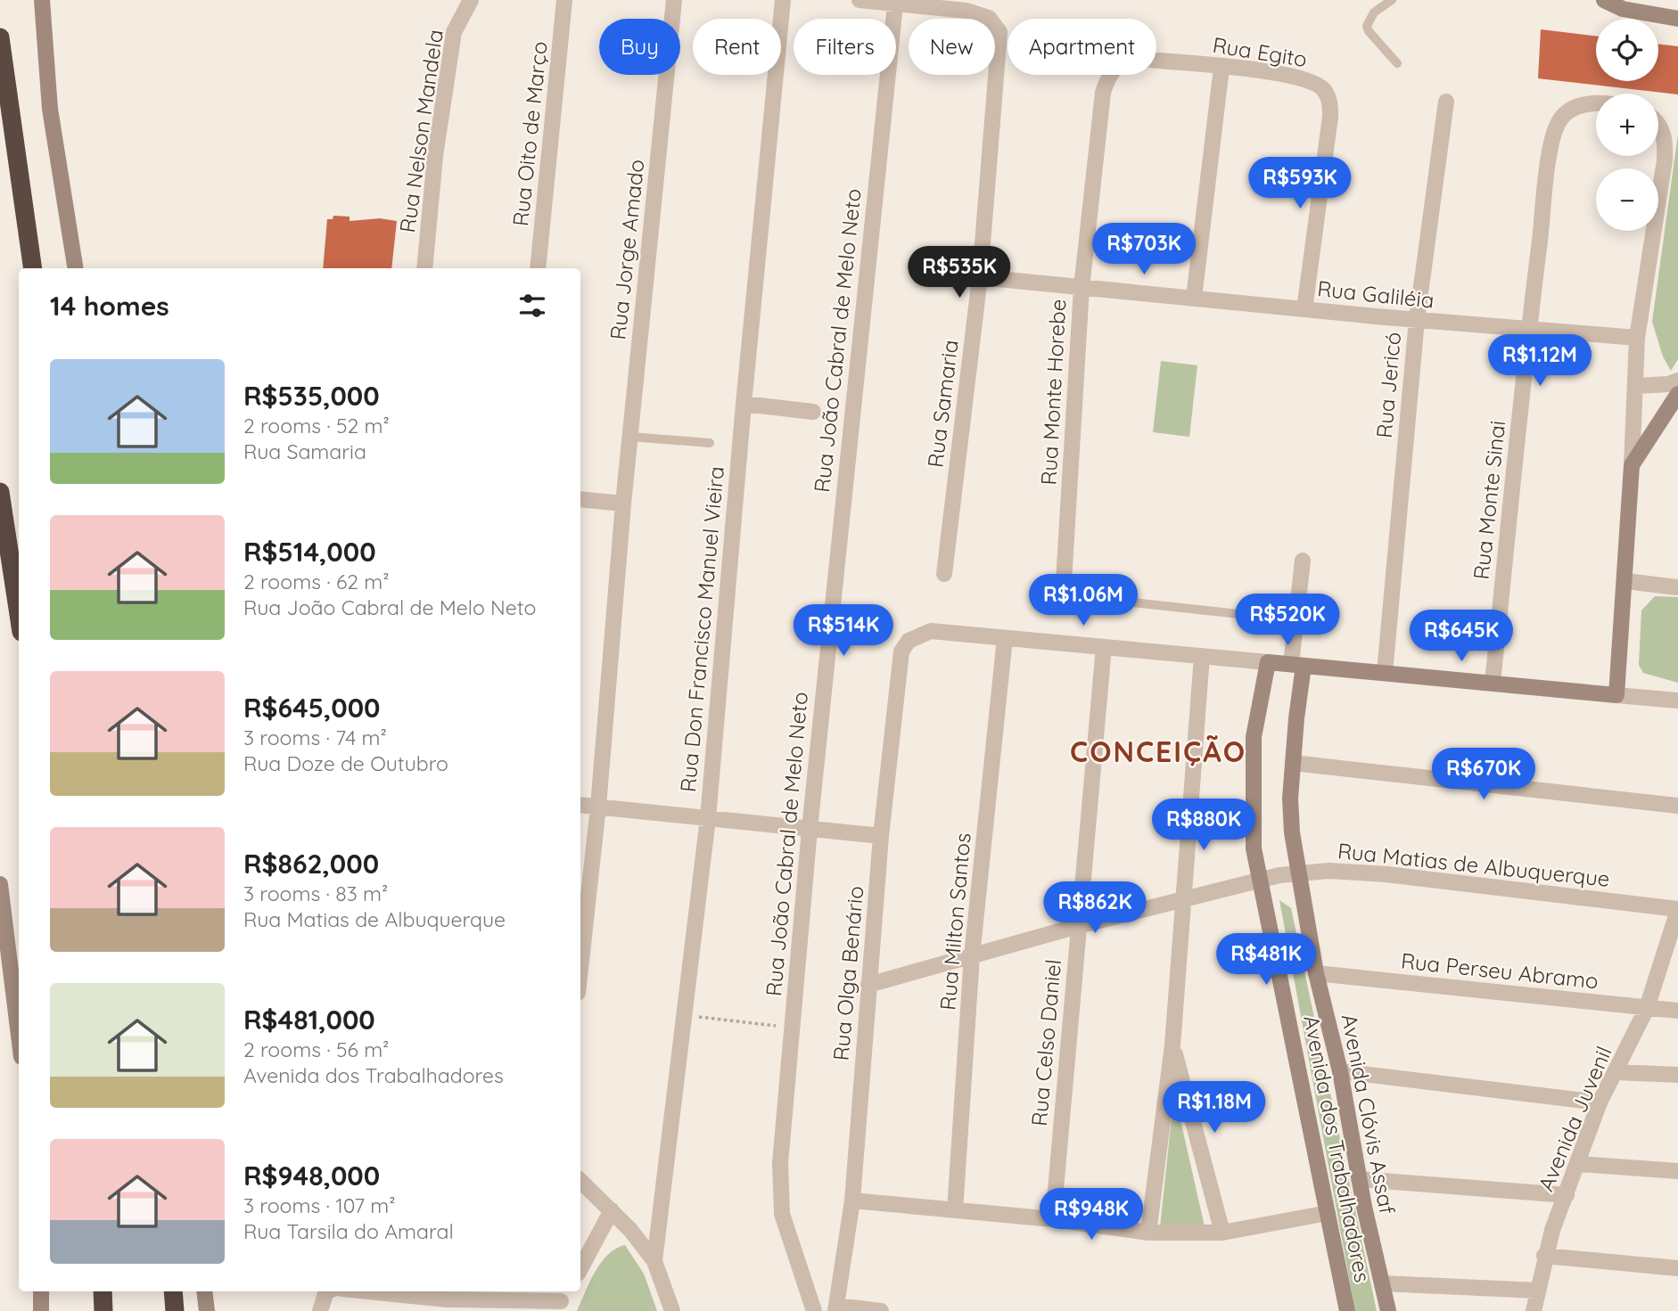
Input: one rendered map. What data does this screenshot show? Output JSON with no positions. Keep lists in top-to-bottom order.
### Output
{
  "streets": {
    "street": [
      "Rua Egito",
      "Rua Nelson Mandela",
      "Rua Oito de Março",
      "Rua Jorge Amado",
      "Rua Galiléia",
      "Rua João Cabral de Melo Neto",
      "Rua Jericó",
      "Rua Monte Horebe",
      "Rua Samaria",
      "Rua Monte Sinai",
      "Rua Don Francisco Manuel Vieira",
      "Rua Matias de Albuquerque",
      "Rua Milton Santos",
      "Rua Perseu Abramo",
      "Rua Olga Benário",
      "Rua Celso Daniel",
      "Avenida Clóvis Assaf",
      "Avenida Juvenil",
      "Avenida dos Trabalhadores"
    ]
  },
  "crossings": [
    ["Rua Egito", "Rua Galiléia"],
    ["Rua Galiléia", "Rua Jericó"],
    ["Rua Galiléia", "Rua Monte Sinai"],
    ["Rua Matias de Albuquerque", "Rua Milton Santos"],
    ["Rua Matias de Albuquerque", "Rua Olga Benário"],
    ["Rua Matias de Albuquerque", "Rua Celso Daniel"],
    ["Rua Matias de Albuquerque", "Avenida Clóvis Assaf"],
    ["Rua Matias de Albuquerque", "Avenida Juvenil"],
    ["Rua Matias de Albuquerque", "Avenida dos Trabalhadores"],
    ["Rua Milton Santos", "Rua Olga Benário"],
    ["Rua Perseu Abramo", "Avenida Clóvis Assaf"],
    ["Rua Perseu Abramo", "Avenida Juvenil"]
  ],
  "districts": ["CONCEIÇÃO"],
  "page": {
    "map_buttons": ["+", "−"],
    "chip": [
      "Buy",
      "Rent",
      "Filters",
      "New",
      "Apartment"
    ],
    "price": [
      "R$593K",
      "R$703K",
      "R$535K",
      "R$1.12M",
      "R$1.06M",
      "R$520K",
      "R$514K",
      "R$645K",
      "R$670K",
      "R$880K",
      "R$862K",
      "R$481K",
      "R$1.18M",
      "R$948K"
    ],
    "heading": "14 homes",
    "list": [
      {
        "name": "R$535,000",
        "note": "2 rooms · 52 m² · Rua Samaria"
      },
      {
        "name": "R$514,000",
        "note": "2 rooms · 62 m² · Rua João Cabral de Melo Neto"
      },
      {
        "name": "R$645,000",
        "note": "3 rooms · 74 m² · Rua Doze de Outubro"
      },
      {
        "name": "R$862,000",
        "note": "3 rooms · 83 m² · Rua Matias de Albuquerque"
      },
      {
        "name": "R$481,000",
        "note": "2 rooms · 56 m² · Avenida dos Trabalhadores"
      },
      {
        "name": "R$948,000",
        "note": "3 rooms · 107 m² · Rua Tarsila do Amaral"
      }
    ]
  }
}
